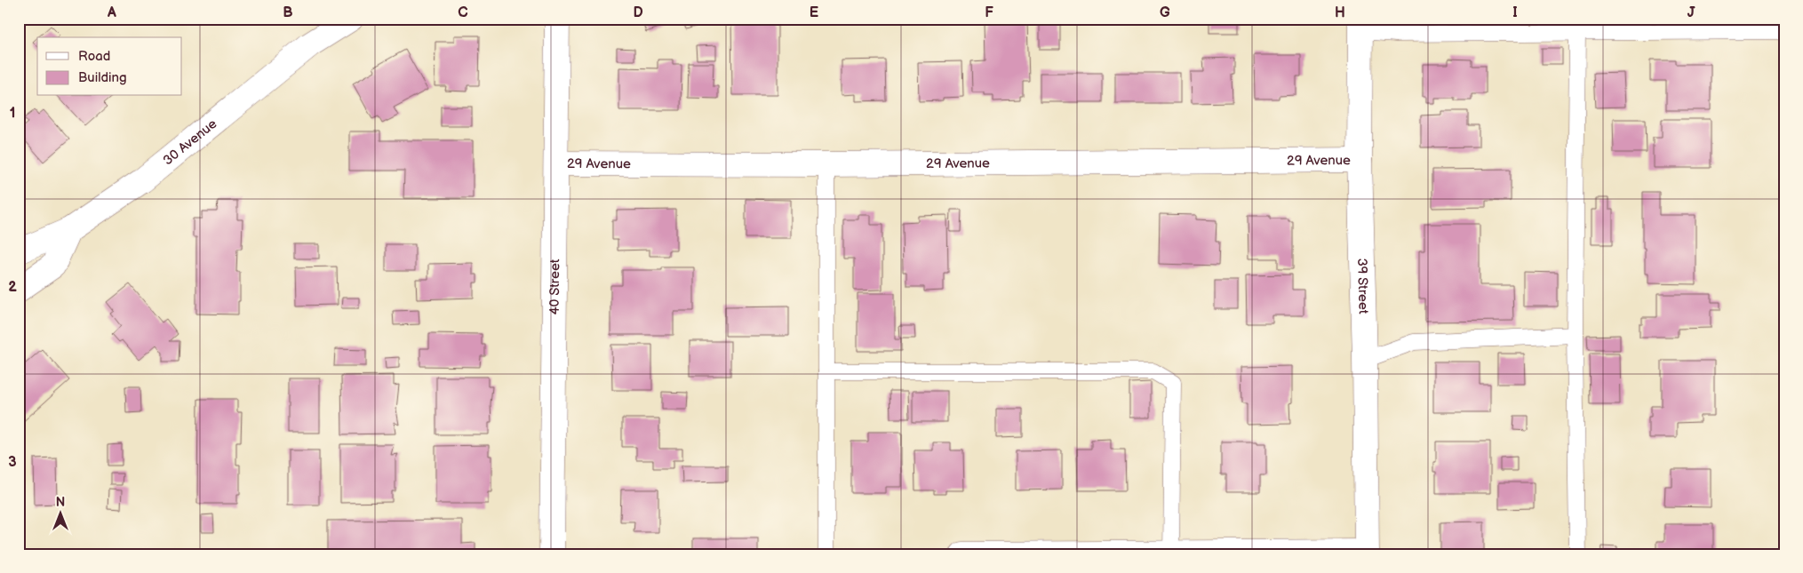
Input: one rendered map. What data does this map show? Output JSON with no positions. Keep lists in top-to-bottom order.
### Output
{
  "streets": {
    "street": [
      "30 Avenue",
      "29 Avenue",
      "39 Street",
      "40 Street"
    ]
  },
  "crossings": [
    ["29 Avenue", "39 Street"],
    ["29 Avenue", "40 Street"]
  ],
  "legend": ["Road", "Building"],
  "north": "top",
  "grid": {
    "columns": [
      "A",
      "B",
      "C",
      "D",
      "E",
      "F",
      "G",
      "H",
      "I",
      "J"
    ],
    "rows": ["1", "2", "3"]
  }
}
